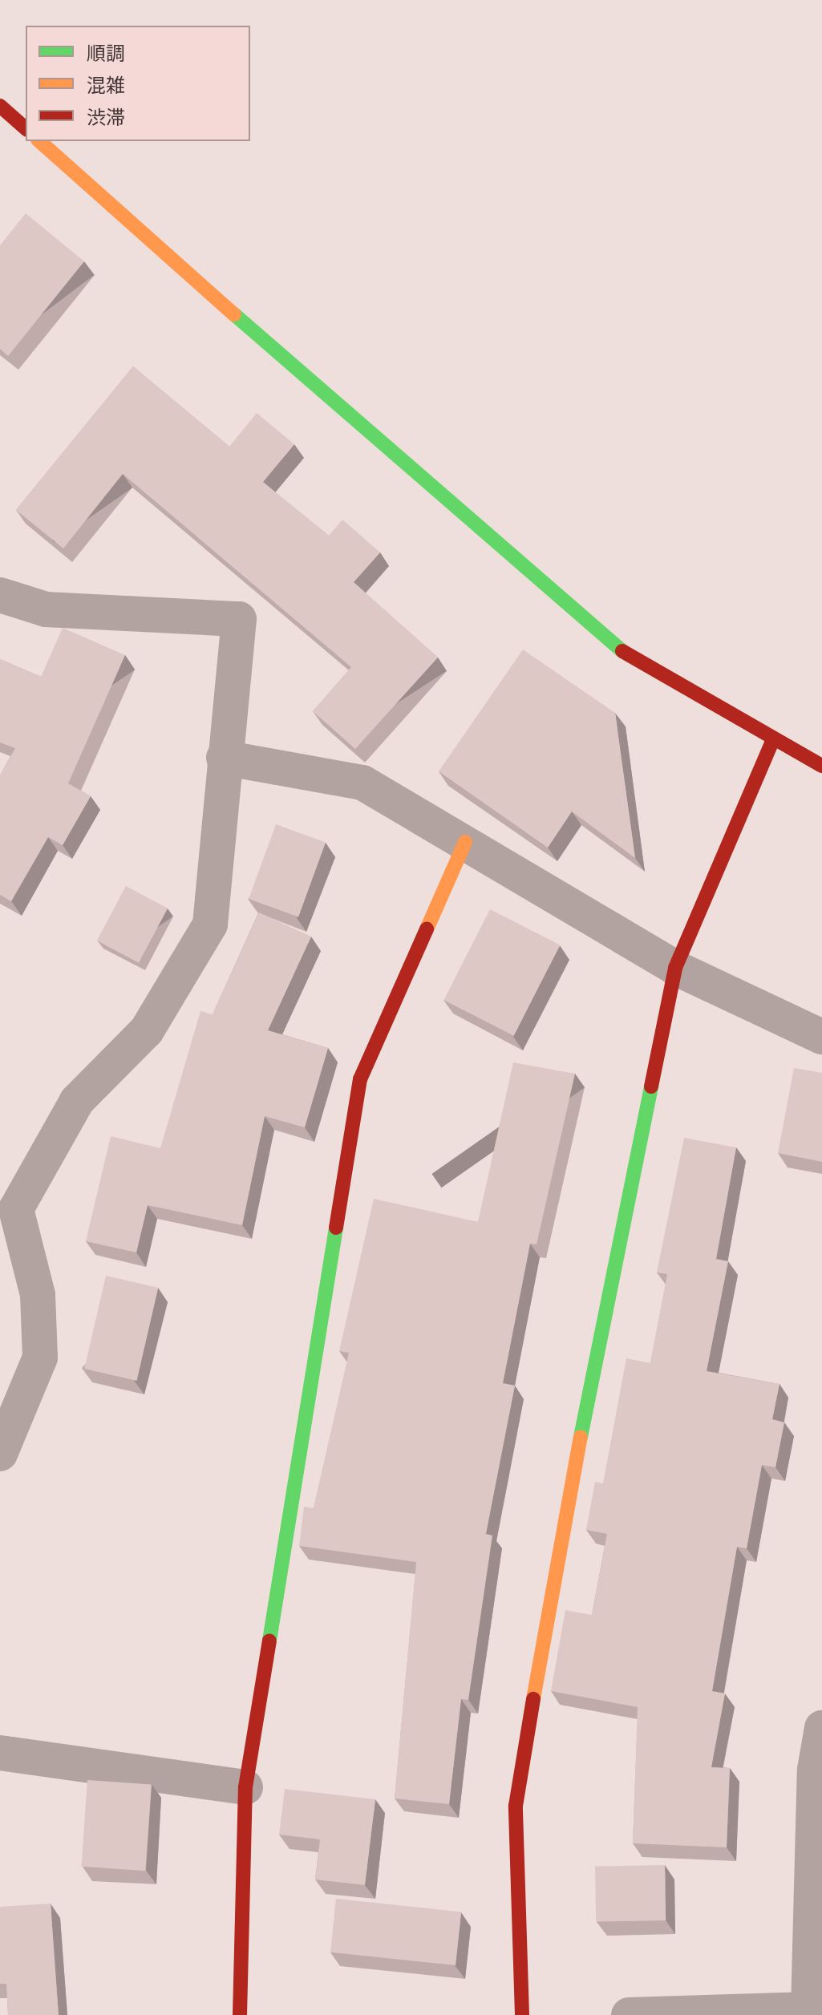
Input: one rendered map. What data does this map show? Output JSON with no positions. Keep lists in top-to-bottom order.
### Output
{
  "legend": ["順調", "混雑", "渋滞"]
}
